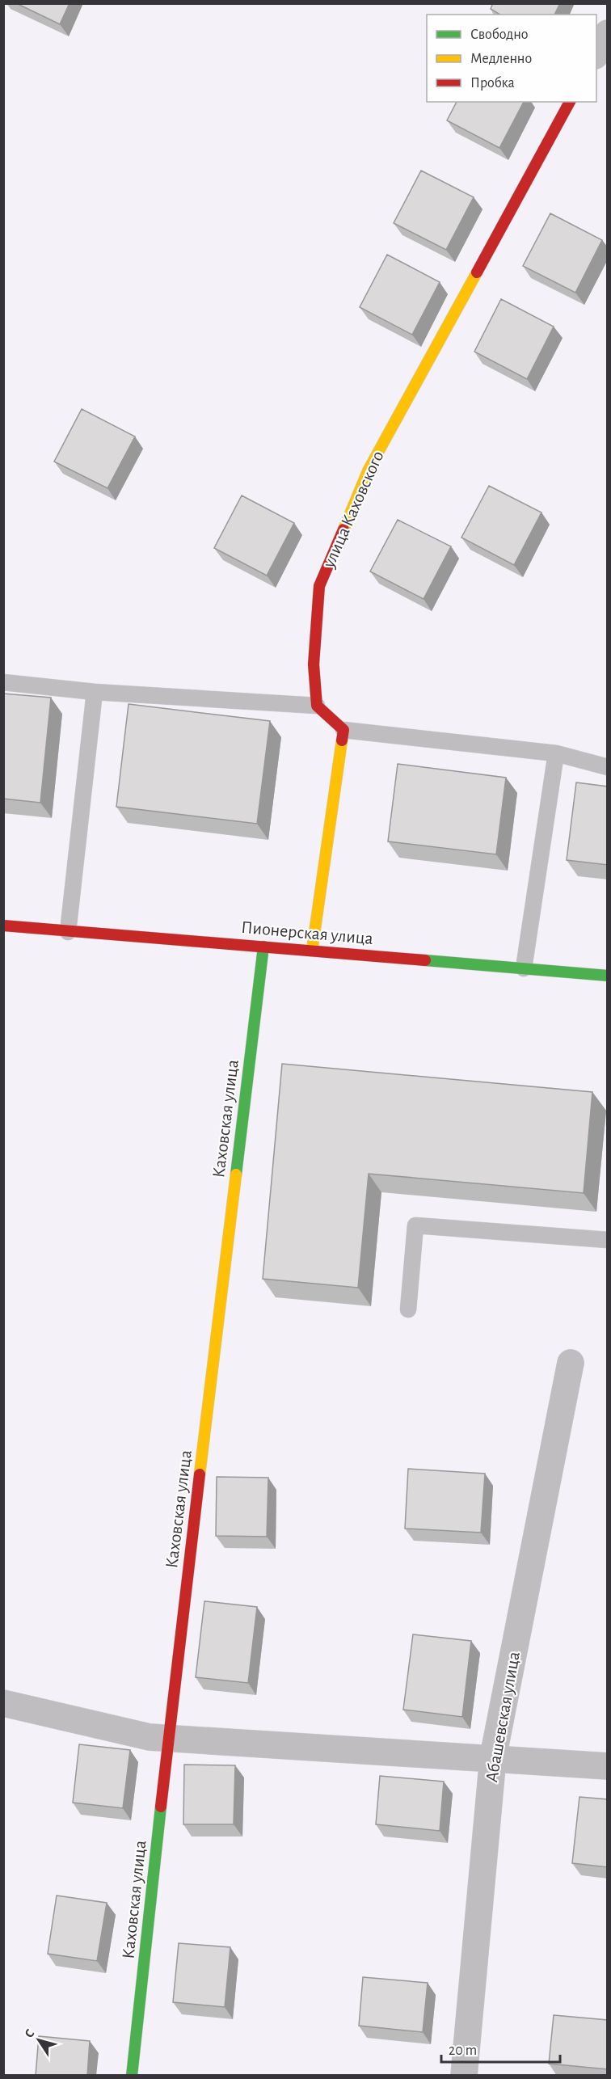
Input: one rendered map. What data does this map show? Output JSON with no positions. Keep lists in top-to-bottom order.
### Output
{
  "streets": {
    "street": [
      "улица Каховского",
      "Пионерская улица",
      "Каховская улица",
      "Абашевская улица"
    ]
  },
  "crossings": [
    ["Пионерская улица", "Каховская улица"]
  ],
  "legend": ["Свободно", "Медленно", "Пробка"],
  "scale_bar": "20 m",
  "north": "top left"
}
